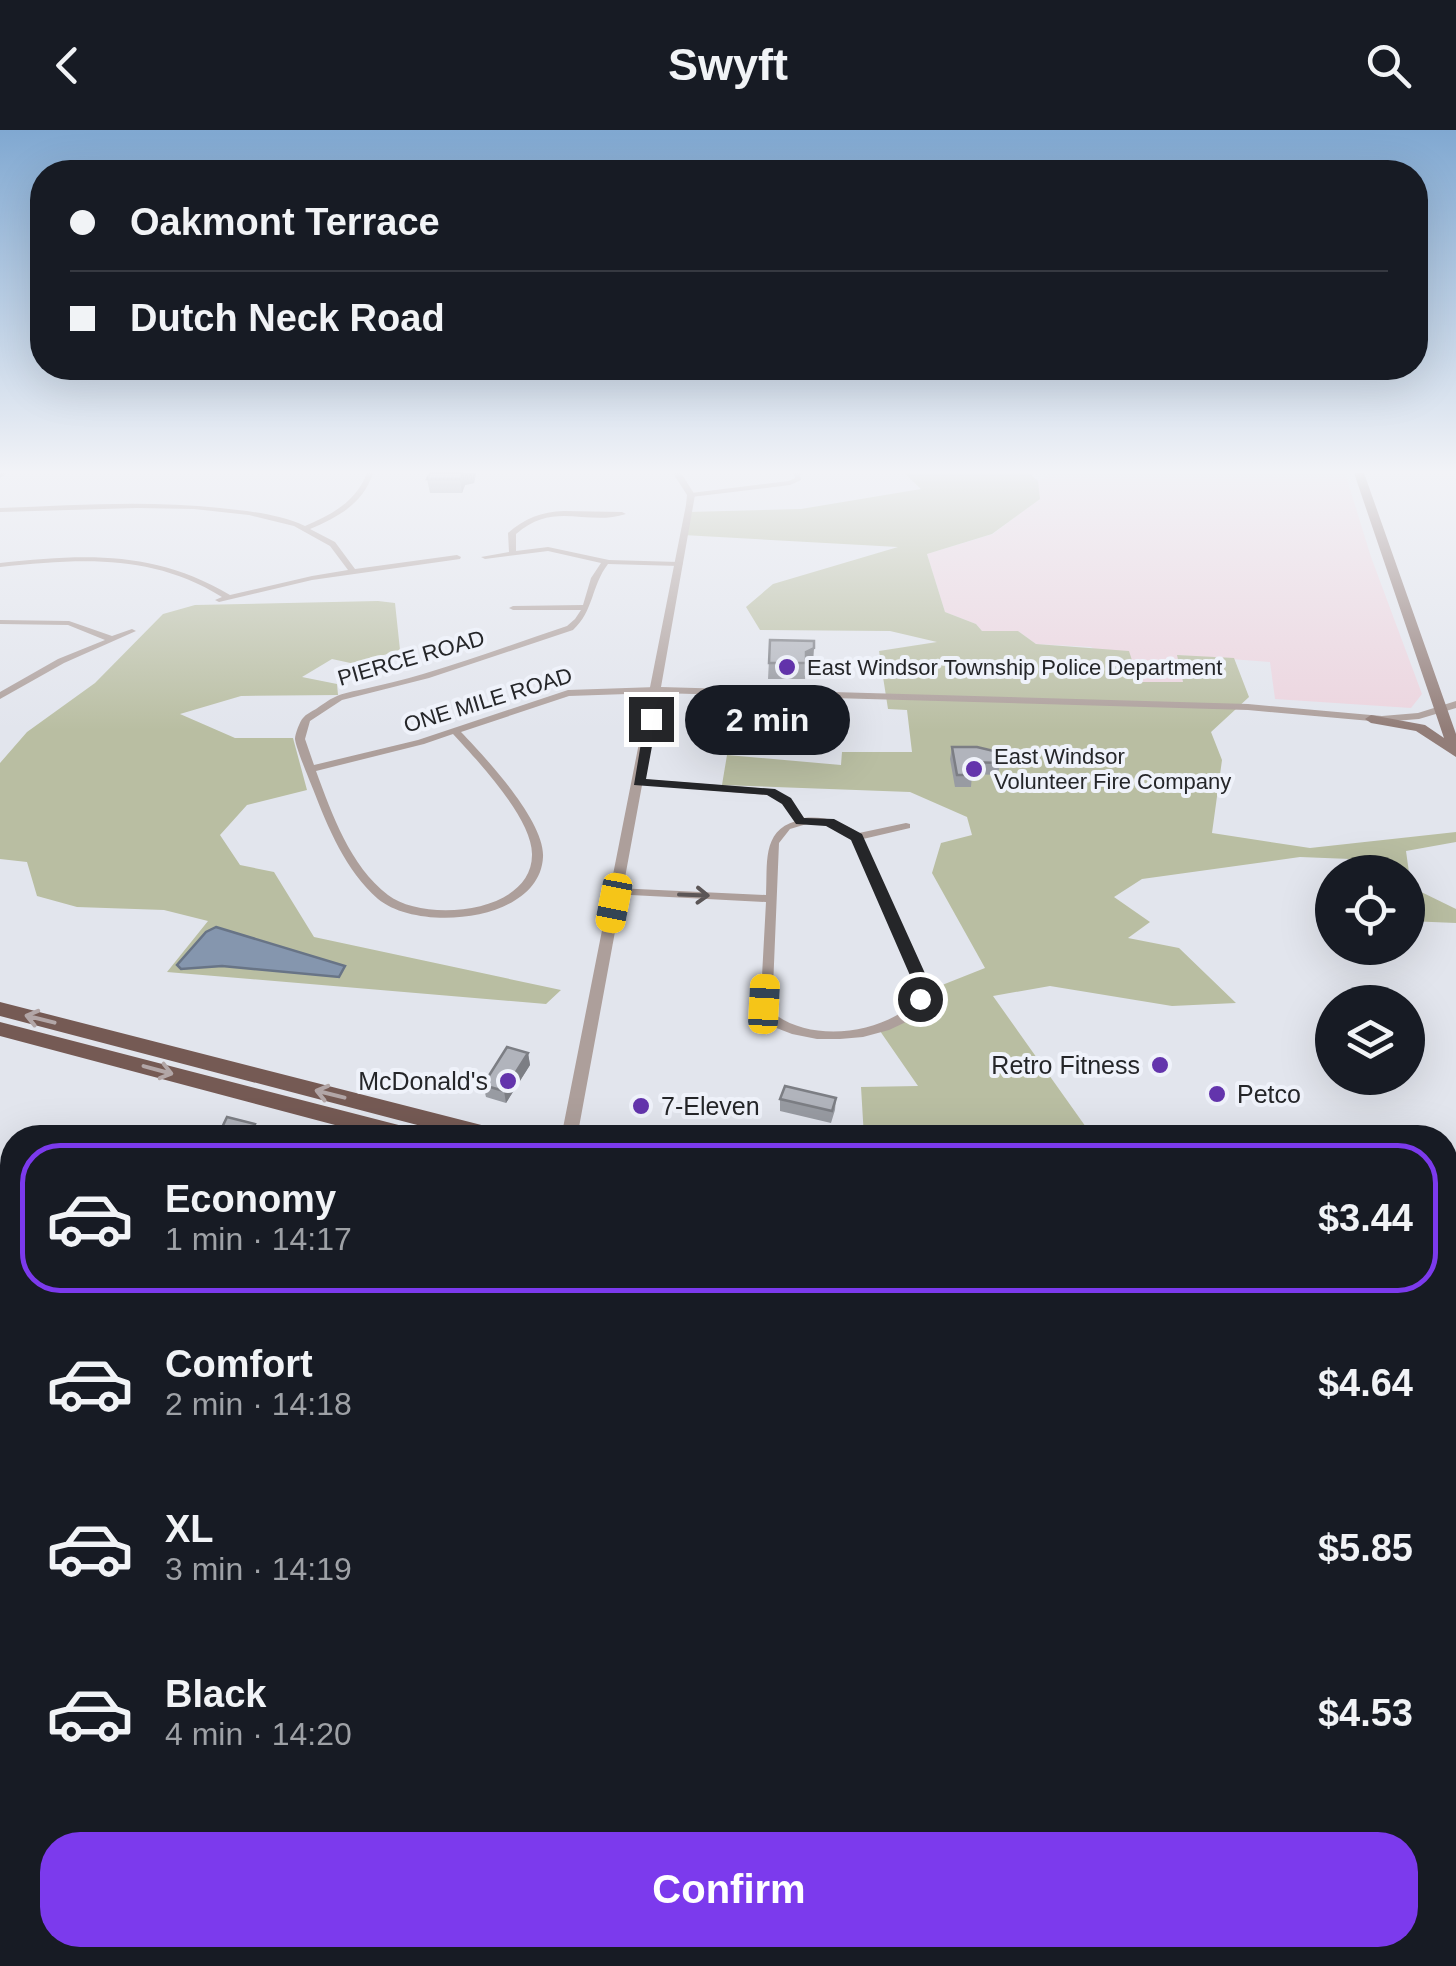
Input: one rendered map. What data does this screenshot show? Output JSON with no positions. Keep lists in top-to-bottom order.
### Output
{
  "streets": {
    "street": ["PIERCE ROAD", "ONE MILE ROAD"]
  },
  "crossings": [
    ["PIERCE ROAD", "ONE MILE ROAD"]
  ],
  "places": [
    "East Windsor Township Police Department",
    "East Windsor Volunteer Fire Company",
    "Retro Fitness",
    "McDonald's",
    "Petco",
    "7-Eleven"
  ],
  "page": {
    "header": "Swyft",
    "banner": ["Oakmont Terrace", "Dutch Neck Road"],
    "bubble": "2 min",
    "list": [
      {
        "name": "Economy",
        "note": "1 min · 14:17",
        "value": "$3.44"
      },
      {
        "name": "Comfort",
        "note": "2 min · 14:18",
        "value": "$4.64"
      },
      {
        "name": "XL",
        "note": "3 min · 14:19",
        "value": "$5.85"
      },
      {
        "name": "Black",
        "note": "4 min · 14:20",
        "value": "$4.53"
      }
    ],
    "buttons": "Confirm"
  }
}
